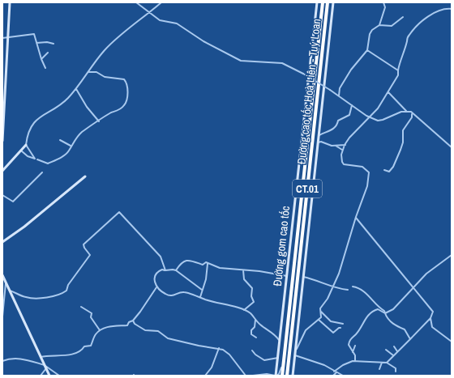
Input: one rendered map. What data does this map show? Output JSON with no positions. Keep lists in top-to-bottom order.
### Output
{
  "streets": {
    "highway": ["Đường cao tốc Hoà Liên - Tuý Loan", "CT.01"],
    "main road": ["Đường gom cao tốc"]
  }
}
